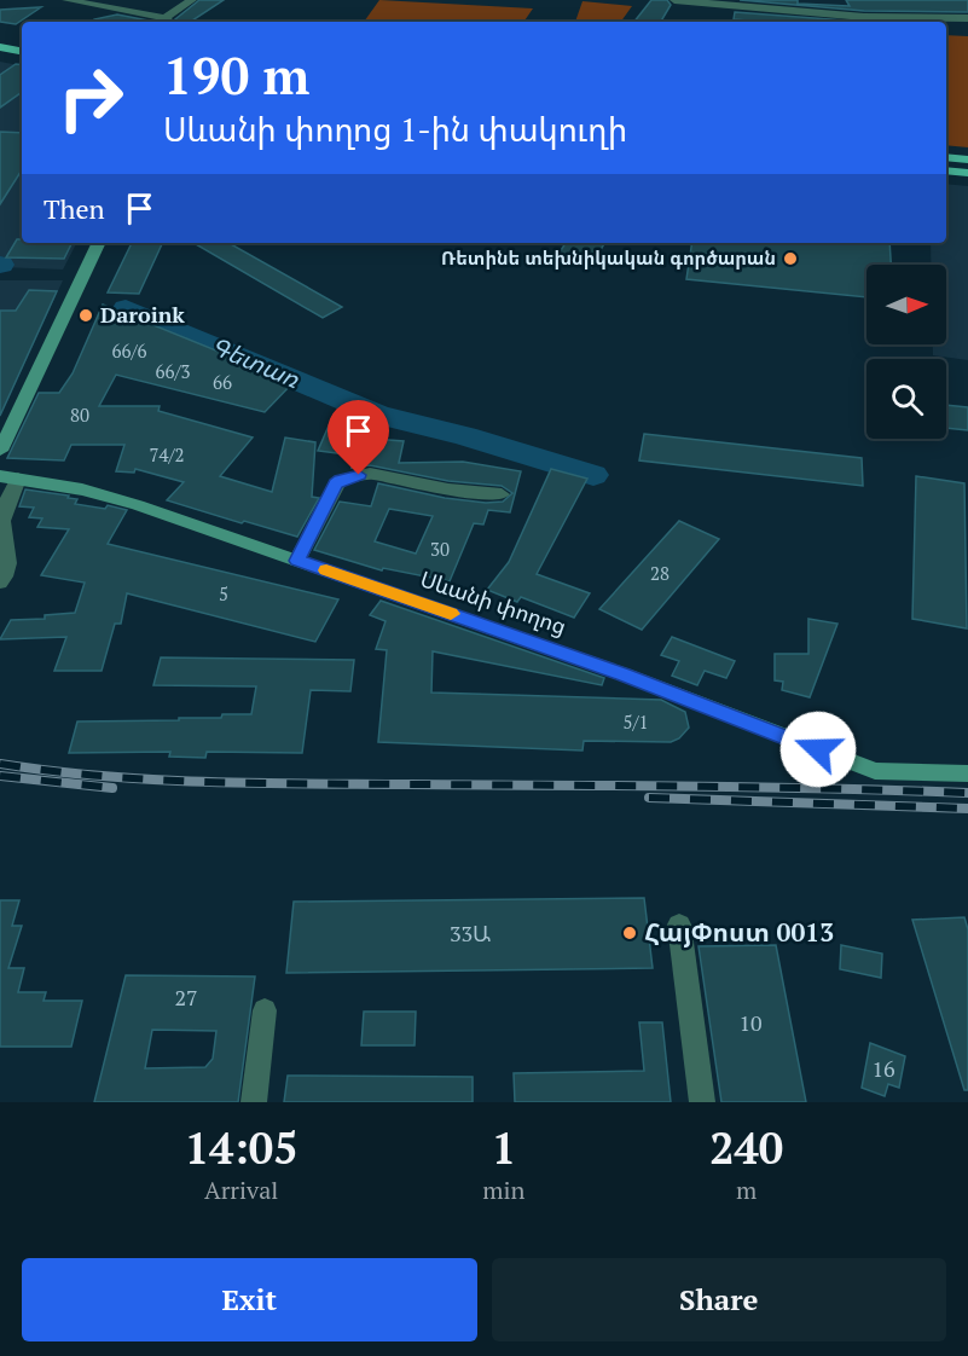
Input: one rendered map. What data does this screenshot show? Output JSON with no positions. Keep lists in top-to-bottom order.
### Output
{
  "streets": {
    "street": ["Սևանի փողոց"]
  },
  "water": ["Գետառ"],
  "places": ["Ռետինե տեխնիկական գործարան", "Daroink", "ՀայՓոստ 0013"],
  "house_numbers": [
    "66/6",
    "66/3",
    "66",
    "80",
    "74/2",
    "30",
    "28",
    "5",
    "5/1",
    "33Ա",
    "27",
    "10",
    "16"
  ],
  "north": "right",
  "page": {
    "turn": ["190 m", "Սևանի փողոց 1-ին փակուղի"],
    "then": "Then",
    "eta": [
      "14:05",
      "Arrival",
      "1",
      "min",
      "240",
      "m"
    ],
    "buttons": ["Exit", "Share"]
  }
}
